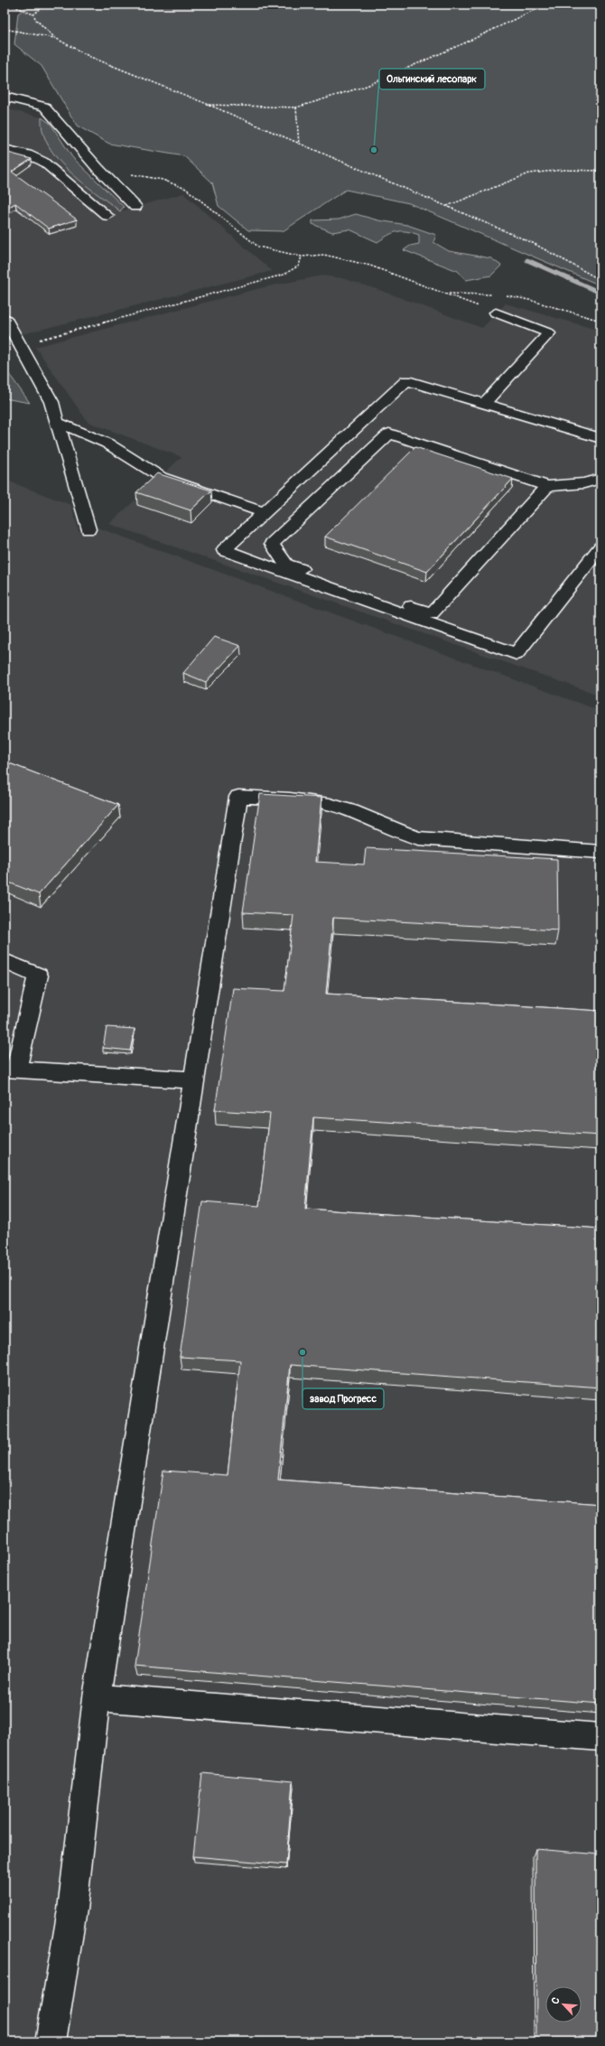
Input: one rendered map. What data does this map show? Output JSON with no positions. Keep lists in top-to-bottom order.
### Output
{
  "places": ["Ольгинский лесопарк", "завод Прогресс"],
  "north": "top left"
}
